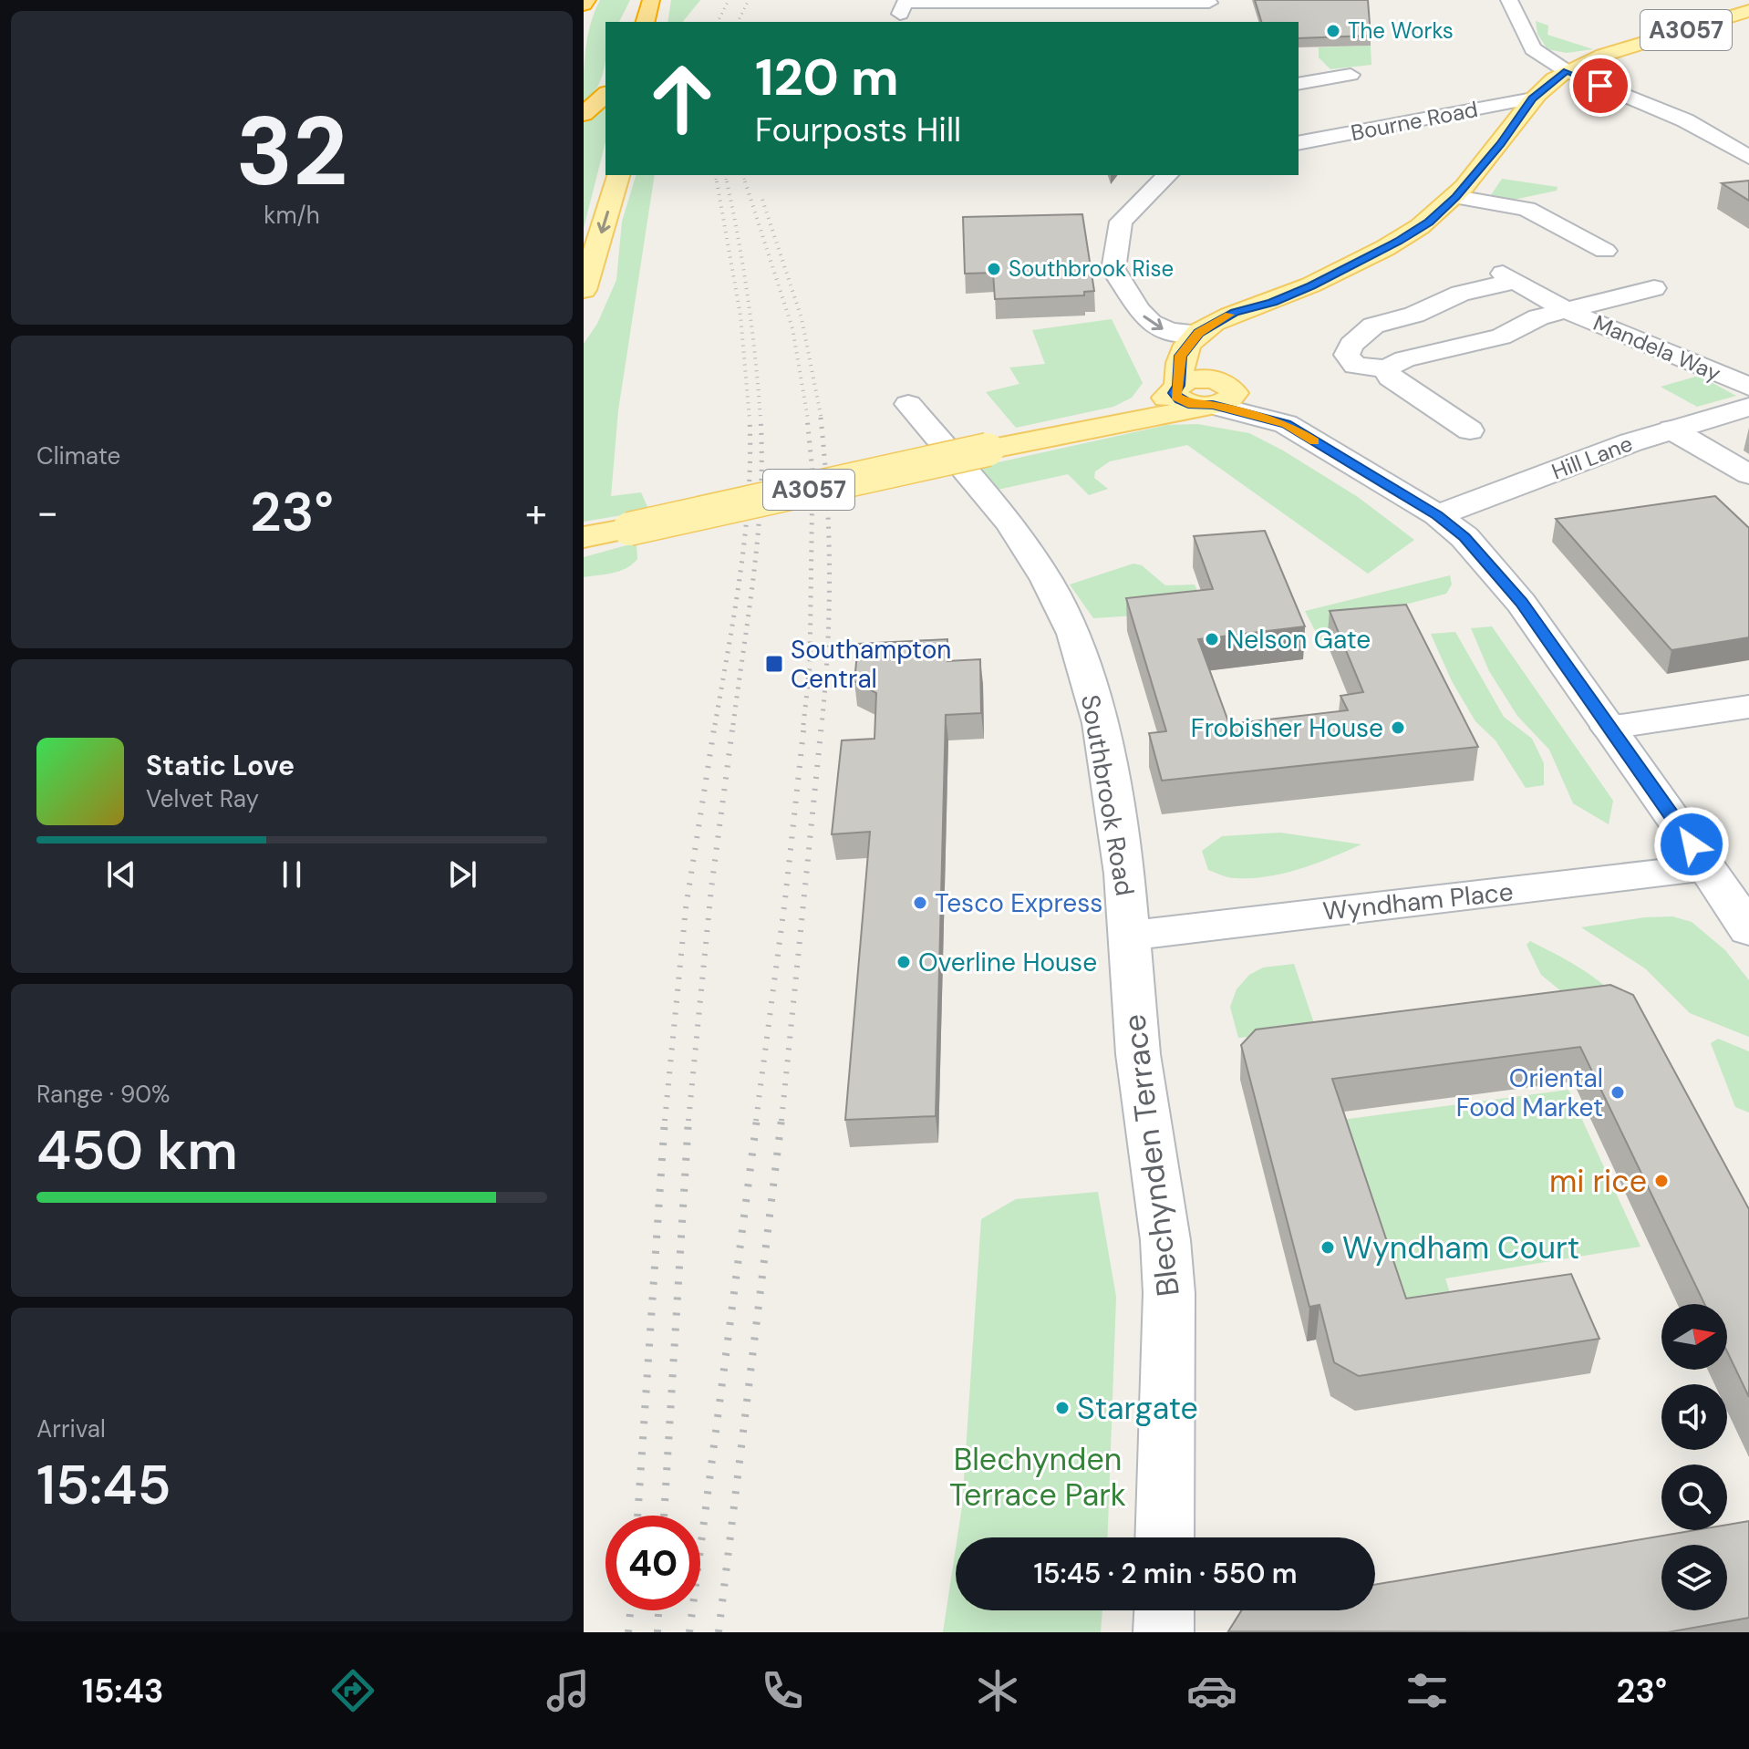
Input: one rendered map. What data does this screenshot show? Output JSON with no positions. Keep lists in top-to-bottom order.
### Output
{
  "streets": {
    "main road": ["A3057"],
    "street": [
      "Bourne Road",
      "Mandela Way",
      "Hill Lane",
      "Southbrook Road",
      "Wyndham Place",
      "Blechynden Terrace"
    ]
  },
  "crossings": [
    ["A3057", "Bourne Road"],
    ["Southbrook Road", "Wyndham Place"],
    ["Southbrook Road", "Blechynden Terrace"],
    ["Wyndham Place", "Blechynden Terrace"]
  ],
  "parks": ["Blechynden Terrace Park"],
  "places": {
    "other": [
      "The Works",
      "Southbrook Rise",
      "Nelson Gate",
      "Frobisher House",
      "Tesco Express",
      "Overline House",
      "Oriental Food Market",
      "mi rice",
      "Wyndham Court",
      "Stargate"
    ],
    "transit": ["Southampton Central"]
  },
  "north": "right",
  "page": {
    "tile": [
      ["32", "km/h"],
      "Climate",
      ["Range · 90%", "450 km"],
      ["Arrival", "15:45"]
    ],
    "turn": ["120 m", "Fourposts Hill"],
    "heat": ["−", "23°", "+"],
    "song": ["Static Love", "Velvet Ray"],
    "limit": "40",
    "trip": "15:45 · 2 min · 550 m",
    "tabs": ["15:43", "23°"]
  }
}
